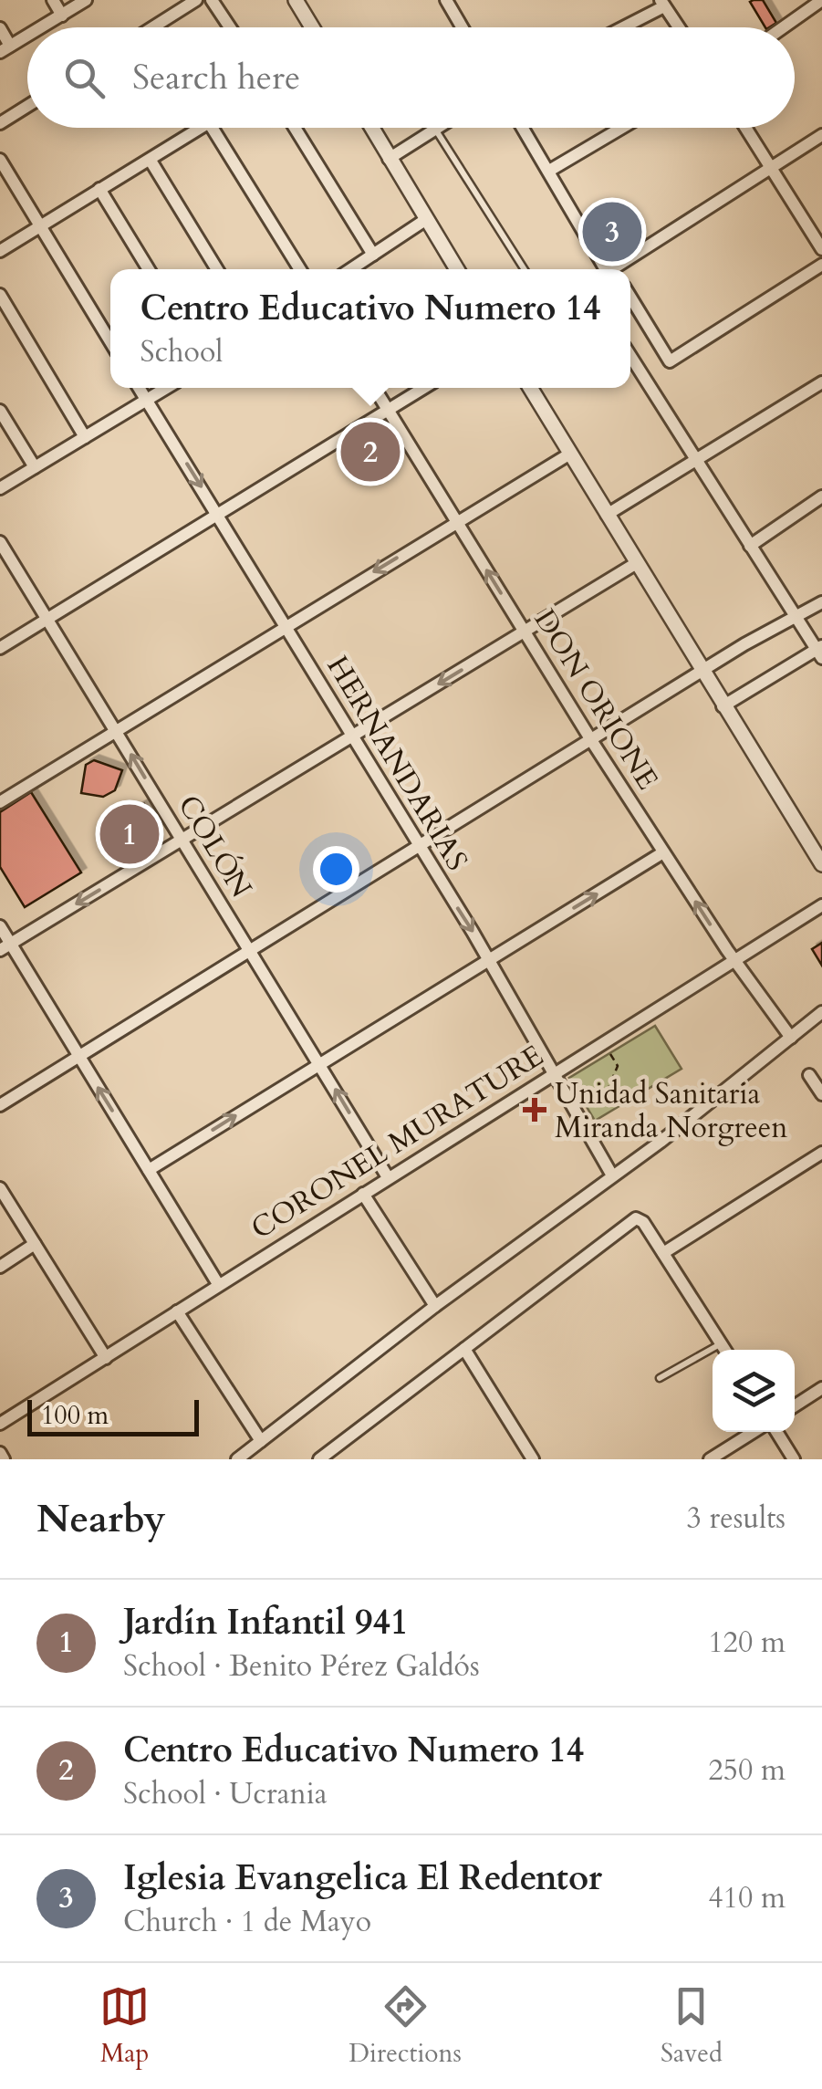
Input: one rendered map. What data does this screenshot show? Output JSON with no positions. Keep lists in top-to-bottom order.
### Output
{
  "streets": {
    "street": [
      "DON ORIONE",
      "HERNANDARIAS",
      "COLÓN",
      "CORONEL MURATURE"
    ]
  },
  "crossings": [
    ["DON ORIONE", "CORONEL MURATURE"],
    ["HERNANDARIAS", "CORONEL MURATURE"],
    ["COLÓN", "CORONEL MURATURE"]
  ],
  "places": {
    "health": ["Unidad Sanitaria Miranda Norgreen"]
  },
  "scale_bar": "100 m",
  "page": {
    "search": "Search here",
    "pins": ["3", "2", "1"],
    "popup": ["Centro Educativo Numero 14", "School"],
    "scale": "100 m",
    "heading": ["Nearby", "3 results"],
    "list": [
      {
        "mark": "1",
        "name": "Jardín Infantil 941",
        "note": "School · Benito Pérez Galdós",
        "value": "120 m"
      },
      {
        "mark": "2",
        "name": "Centro Educativo Numero 14",
        "note": "School · Ucrania",
        "value": "250 m"
      },
      {
        "mark": "3",
        "name": "Iglesia Evangelica El Redentor",
        "note": "Church · 1 de Mayo",
        "value": "410 m"
      }
    ],
    "nav": ["Map", "Directions", "Saved"]
  }
}
